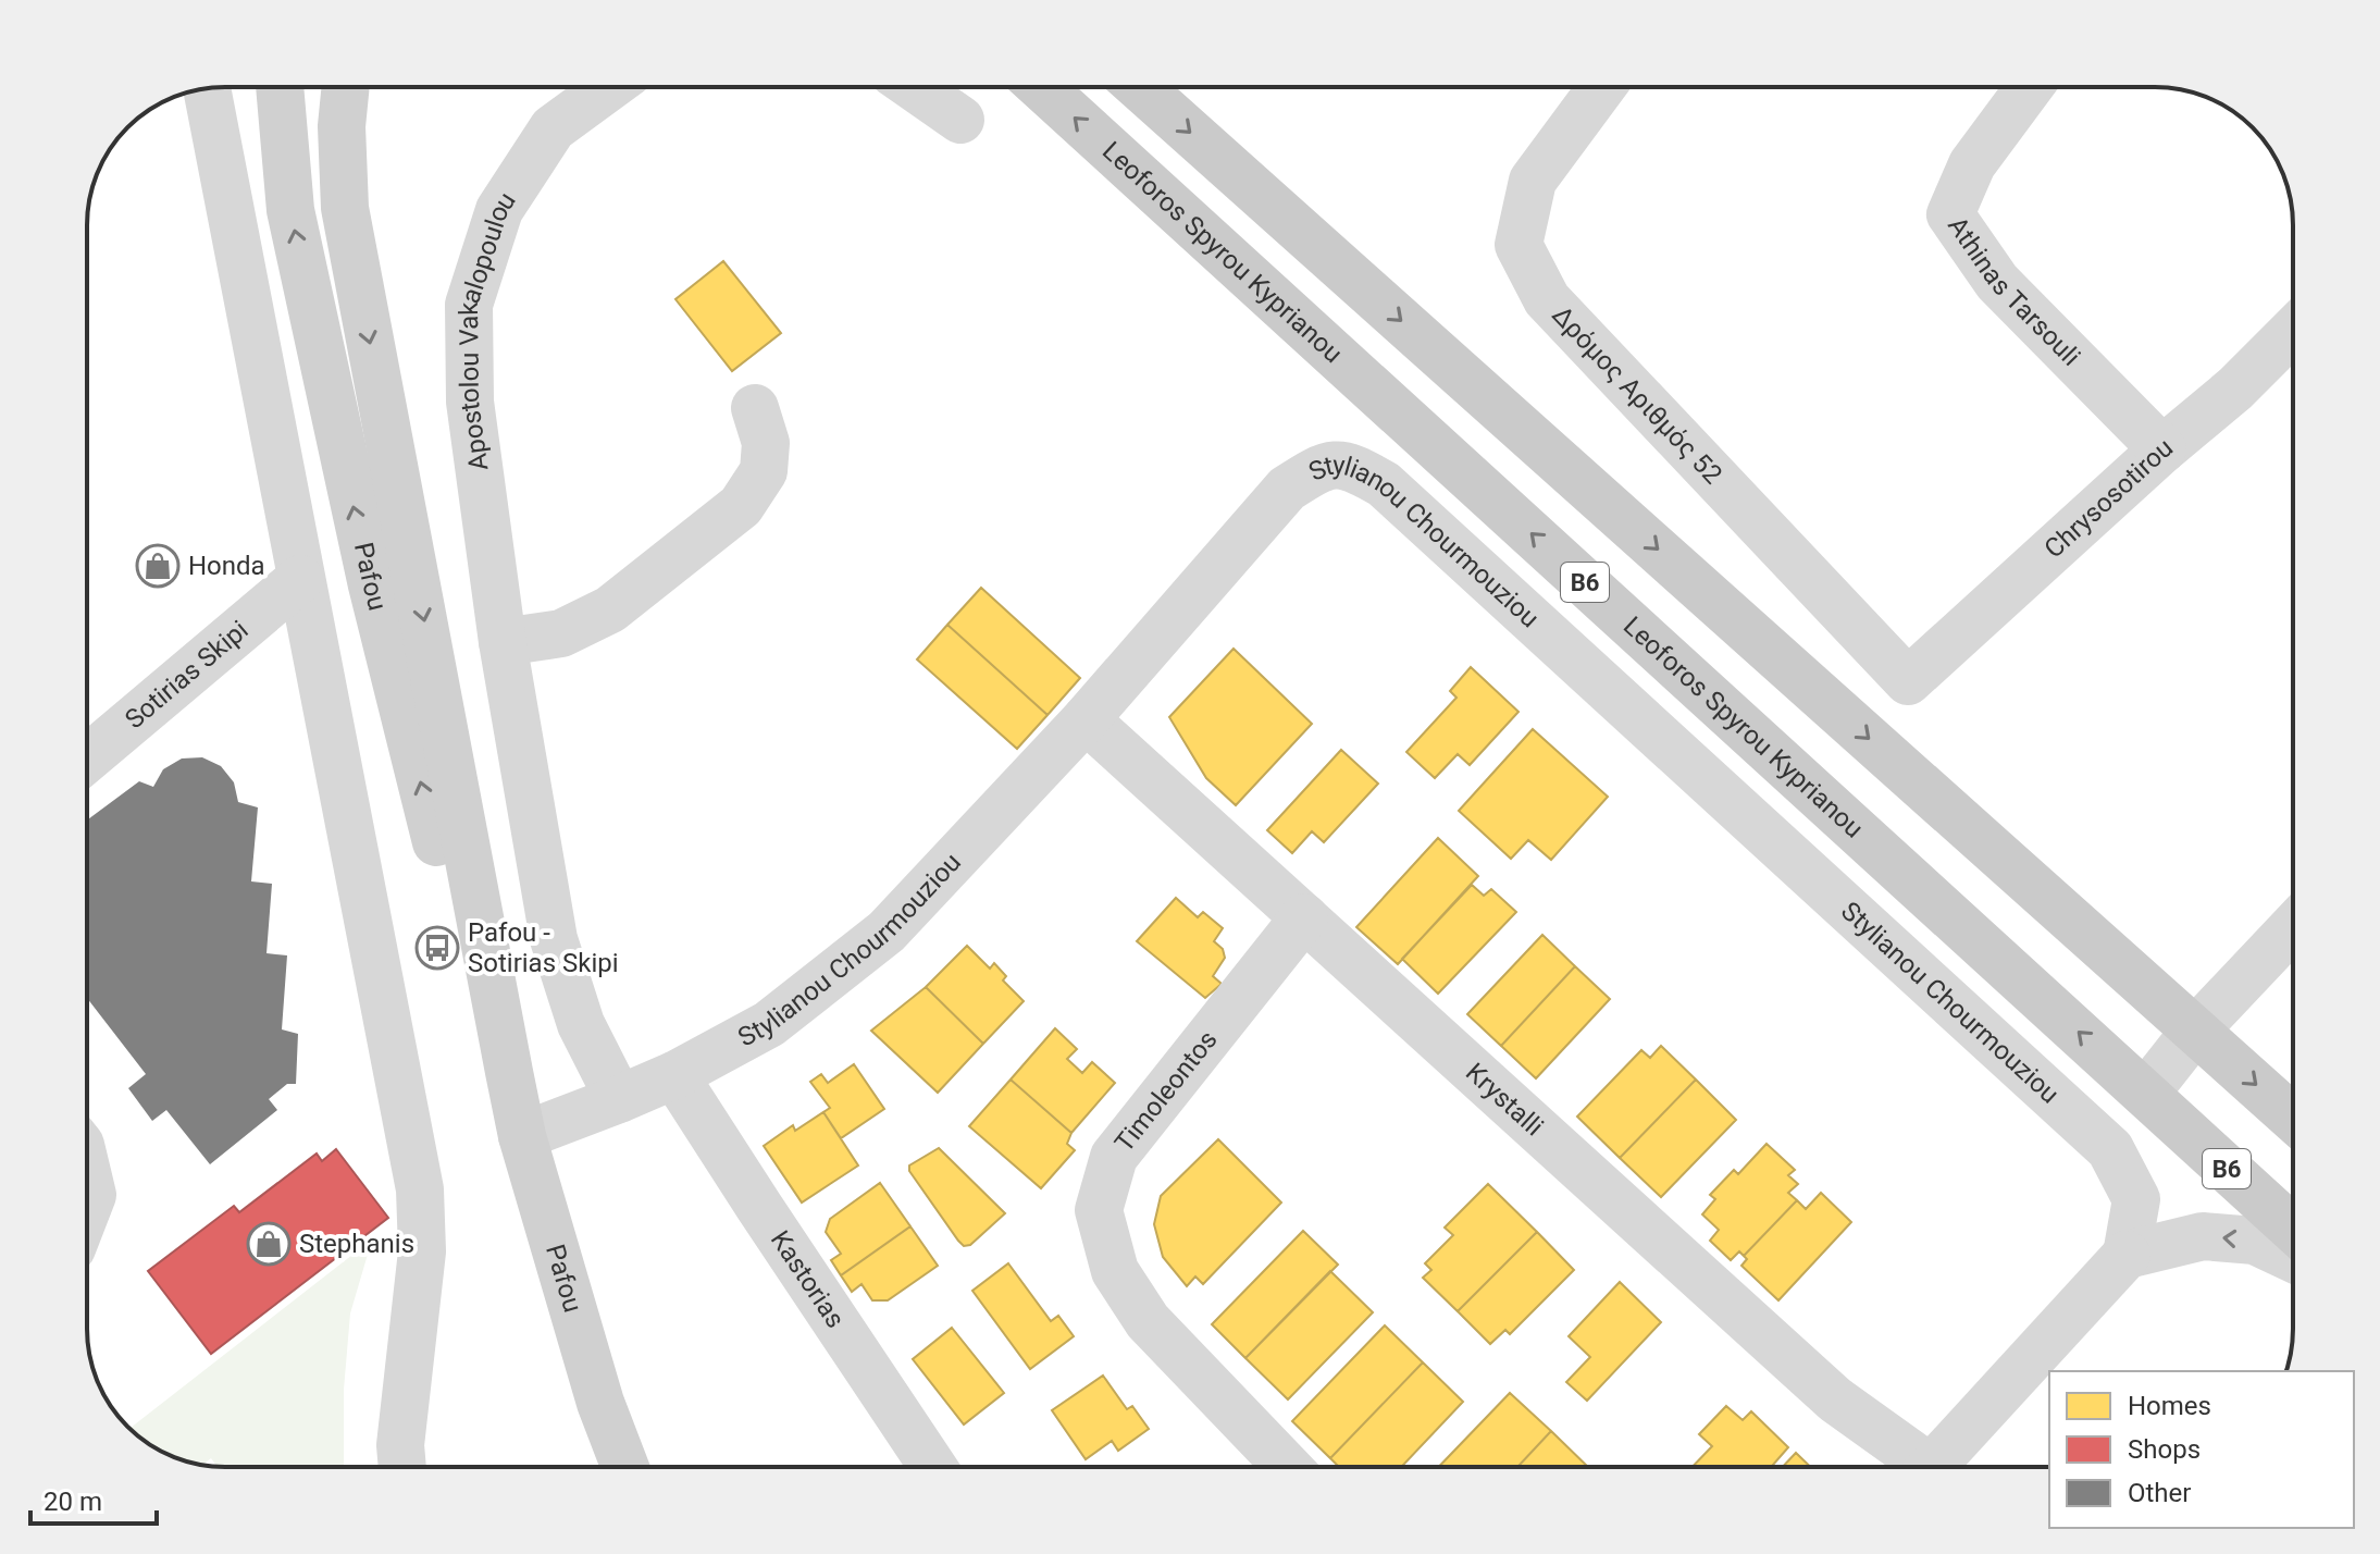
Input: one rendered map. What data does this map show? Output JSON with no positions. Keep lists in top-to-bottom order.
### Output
{
  "streets": {
    "main road": ["Leoforos Spyrou Kyprianou", "Pafou", "B6"],
    "street": [
      "Athinas Tarsouli",
      "Apostolou Vakalopoulou",
      "Δρόμος Αριθμός 52",
      "Chrysosotirou",
      "Stylianou Chourmouziou",
      "Sotirias Skipi",
      "Timoleontos",
      "Krystalli",
      "Kastorias"
    ]
  },
  "crossings": [
    ["Athinas Tarsouli", "Chrysosotirou"],
    ["Apostolou Vakalopoulou", "Stylianou Chourmouziou"],
    ["Δρόμος Αριθμός 52", "Chrysosotirou"],
    ["Stylianou Chourmouziou", "Pafou"],
    ["Stylianou Chourmouziou", "Krystalli"],
    ["Stylianou Chourmouziou", "Kastorias"],
    ["Timoleontos", "Krystalli"]
  ],
  "places": {
    "shop": ["Honda", "Stephanis"],
    "bus stop": ["Pafou - Sotirias Skipi"]
  },
  "legend": ["Homes", "Shops", "Other"],
  "scale_bar": "20 m"
}
